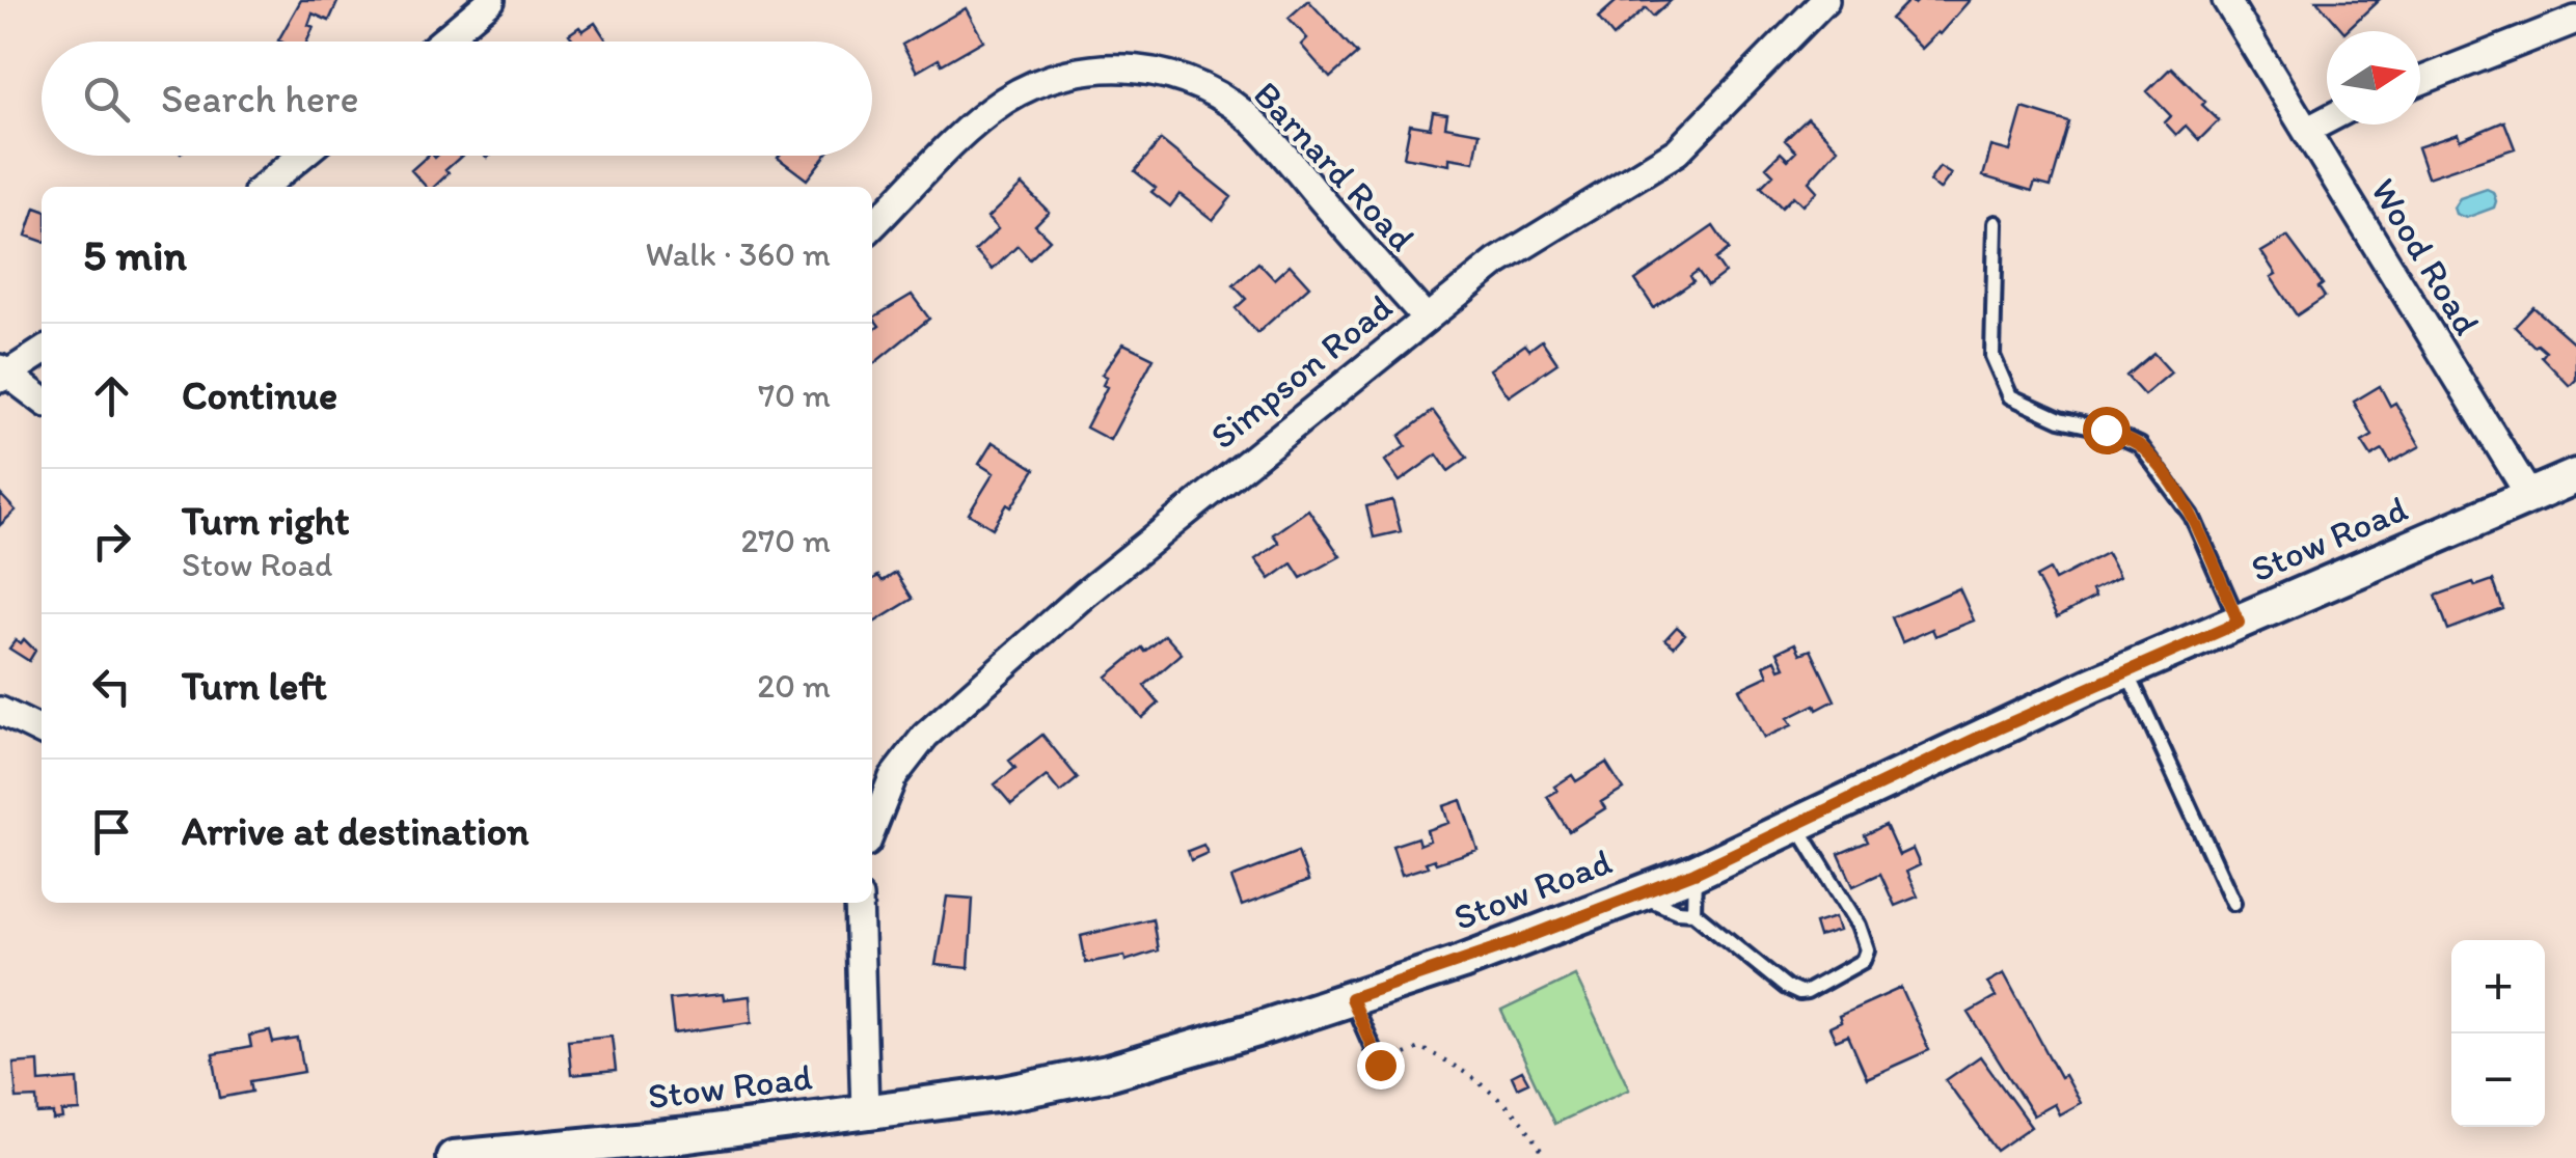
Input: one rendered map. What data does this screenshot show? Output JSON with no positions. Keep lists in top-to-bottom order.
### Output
{
  "streets": {
    "street": [
      "Barnard Road",
      "Wood Road",
      "Simpson Road",
      "Stow Road"
    ]
  },
  "crossings": [
    ["Barnard Road", "Simpson Road"],
    ["Wood Road", "Stow Road"]
  ],
  "north": "right",
  "page": {
    "search": "Search here",
    "heading": ["5 min", "Walk · 360 m"],
    "list": [
      ["Continue", "70 m"],
      ["Turn right", "Stow Road", "270 m"],
      ["Turn left", "20 m"],
      "Arrive at destination"
    ],
    "map_buttons": ["+", "−"]
  }
}
